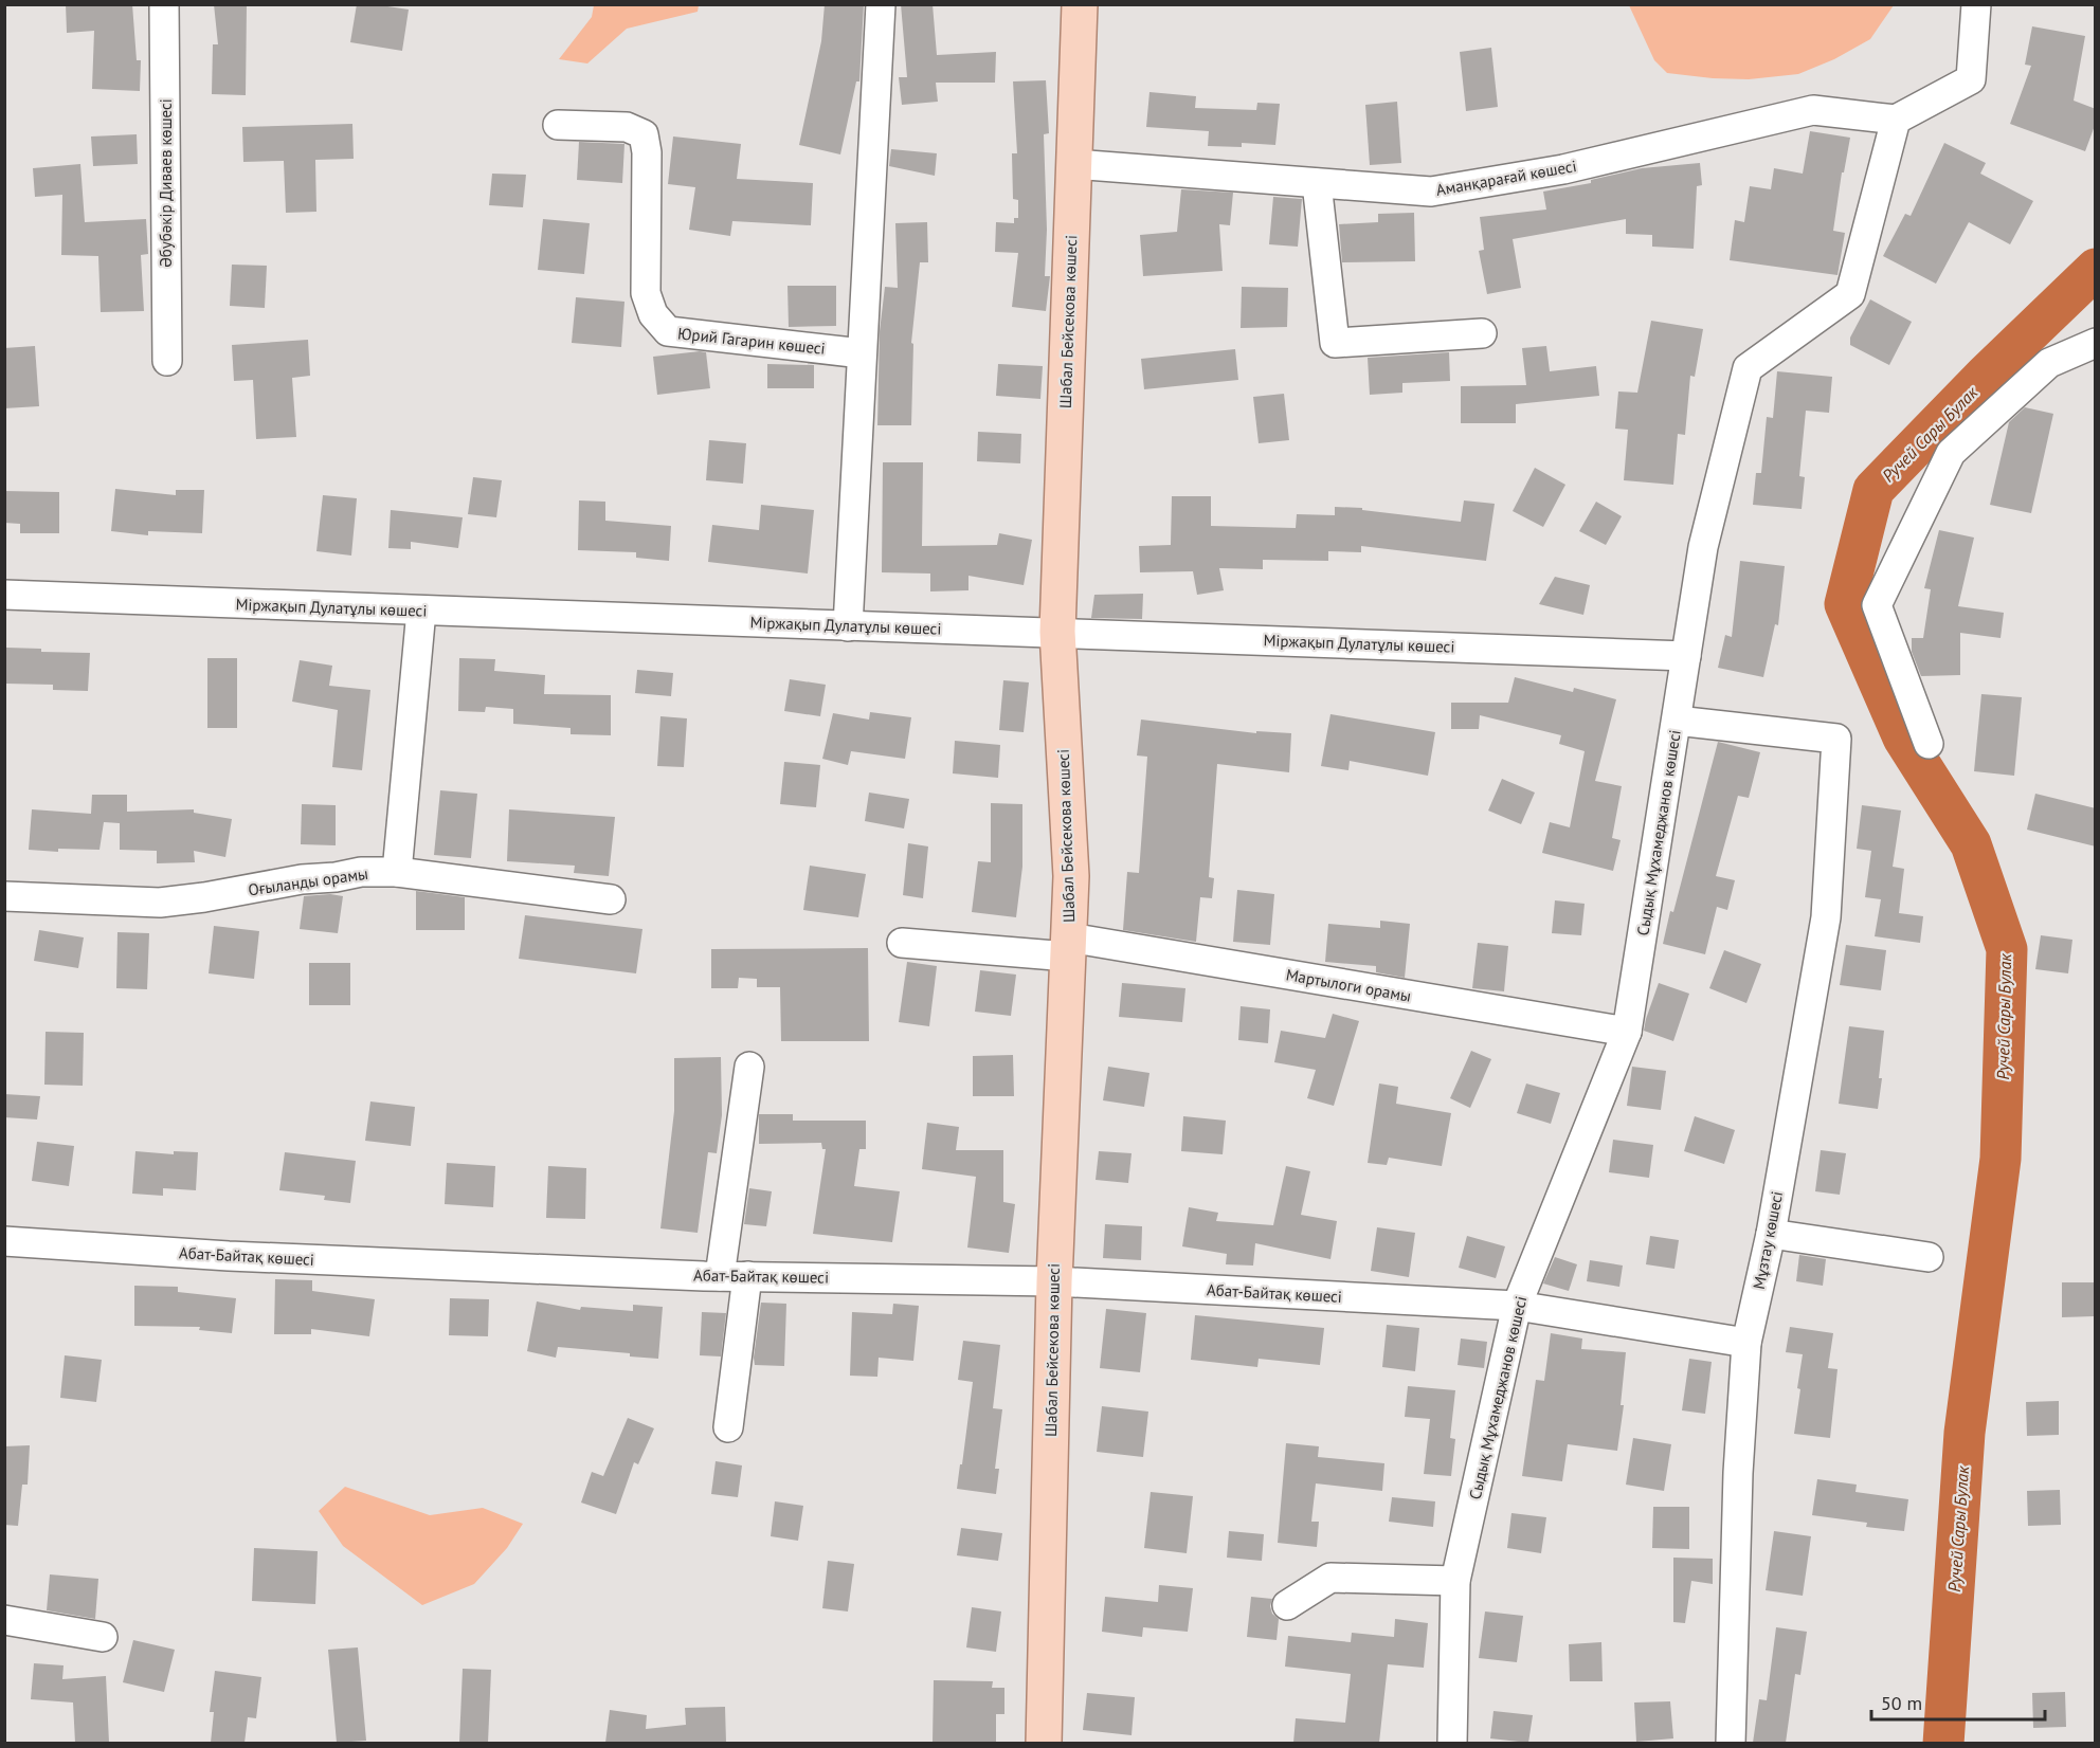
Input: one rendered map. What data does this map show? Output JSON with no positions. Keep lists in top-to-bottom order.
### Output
{
  "streets": {
    "main road": ["Шабал Бейсекова көшесі"],
    "street": [
      "Аманқарағай көшесі",
      "Әбубәкір Диваев көшесі",
      "Юрий Гагарин көшесі",
      "Міржақып Дулатұлы көшесі",
      "Сыдық Мұхамеджанов көшесі",
      "Оғыланды орамы",
      "Мартылоги орамы",
      "Мұзтау көшесі",
      "Абат-Байтақ көшесі"
    ]
  },
  "crossings": [
    ["Аманқарағай көшесі", "Шабал Бейсекова көшесі"],
    ["Аманқарағай көшесі", "Сыдық Мұхамеджанов көшесі"],
    ["Шабал Бейсекова көшесі", "Міржақып Дулатұлы көшесі"],
    ["Шабал Бейсекова көшесі", "Мартылоги орамы"],
    ["Шабал Бейсекова көшесі", "Абат-Байтақ көшесі"],
    ["Міржақып Дулатұлы көшесі", "Сыдық Мұхамеджанов көшесі"],
    ["Сыдық Мұхамеджанов көшесі", "Мартылоги орамы"],
    ["Сыдық Мұхамеджанов көшесі", "Мұзтау көшесі"],
    ["Сыдық Мұхамеджанов көшесі", "Абат-Байтақ көшесі"],
    ["Мұзтау көшесі", "Абат-Байтақ көшесі"]
  ],
  "water": ["Ручей Сары Булак"],
  "scale_bar": "50 m"
}
